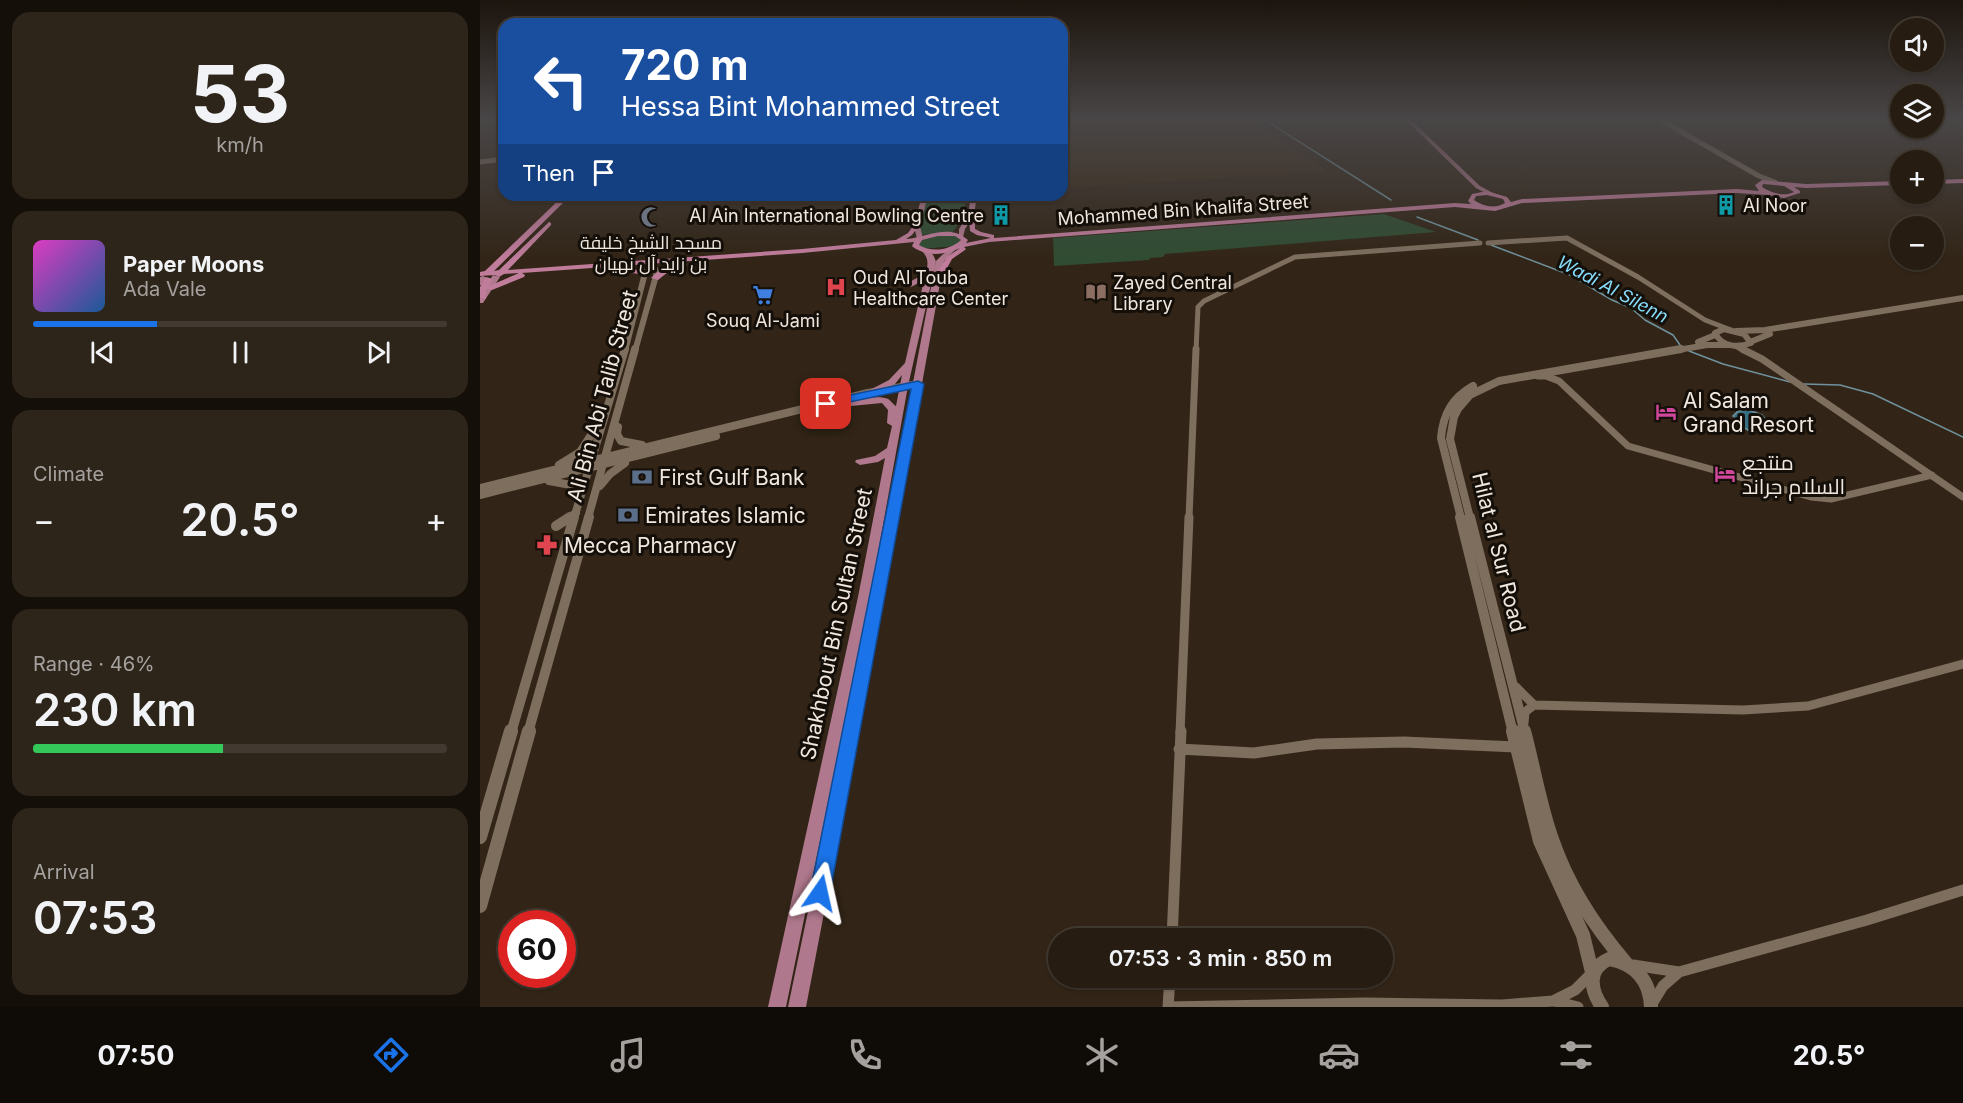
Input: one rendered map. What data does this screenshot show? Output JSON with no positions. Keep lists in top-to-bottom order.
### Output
{
  "streets": {
    "highway": ["Mohammed Bin Khalifa Street"],
    "main road": ["Ali Bin Abi Talib Street", "Hilat al Sur Road", "Shakhbout Bin Sultan Street"]
  },
  "crossings": [
    ["Mohammed Bin Khalifa Street", "Shakhbout Bin Sultan Street"]
  ],
  "water": ["Wadi Al Silenn"],
  "places": {
    "building": ["Al Noor", "Al Ain International Bowling Centre"],
    "mosque": ["مسجد الشيخ خليفة بن زايد آل نهيان"],
    "hospital": ["Oud Al Touba Healthcare Center"],
    "library": ["Zayed Central Library"],
    "supermarket": ["Souq Al-Jami"],
    "hotel": ["Al Salam Grand Resort", "منتجع السلام جراند"],
    "bank": ["First Gulf Bank", "Emirates Islamic"],
    "pharmacy": ["Mecca Pharmacy"]
  },
  "page": {
    "tile": [
      ["53", "km/h"],
      "Climate",
      ["Range · 46%", "230 km"],
      ["Arrival", "07:53"]
    ],
    "map_buttons": ["+", "−"],
    "turn": ["720 m", "Hessa Bint Mohammed Street"],
    "then": "Then",
    "song": ["Paper Moons", "Ada Vale"],
    "heat": ["−", "20.5°", "+"],
    "limit": "60",
    "trip": "07:53 · 3 min · 850 m",
    "tabs": ["07:50", "20.5°"]
  }
}
